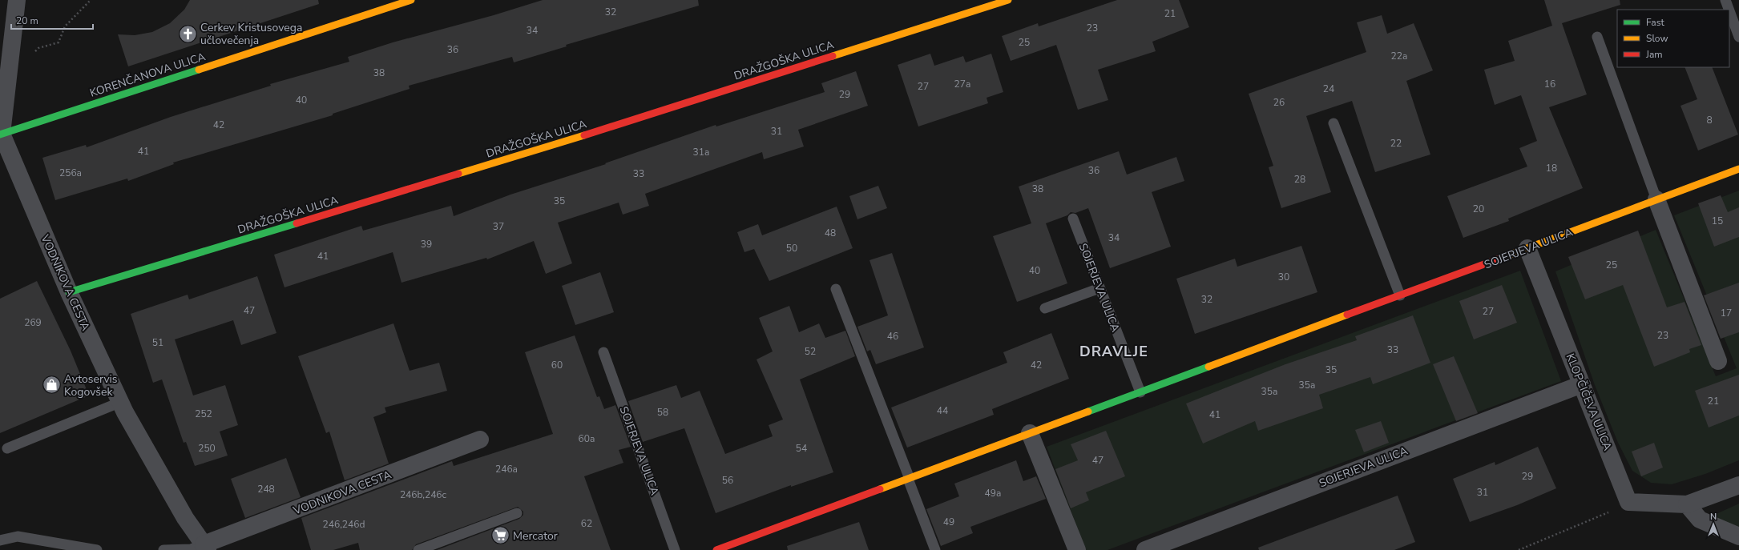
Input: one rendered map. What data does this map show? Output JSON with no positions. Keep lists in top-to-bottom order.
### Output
{
  "streets": {
    "street": [
      "DRAŽGOŠKA ULICA",
      "KORENČANOVA ULICA",
      "SOJERJEVA ULICA",
      "VODNIKOVA CESTA",
      "KLOPČIČEVA ULICA"
    ]
  },
  "crossings": [
    ["DRAŽGOŠKA ULICA", "VODNIKOVA CESTA"],
    ["KORENČANOVA ULICA", "VODNIKOVA CESTA"],
    ["SOJERJEVA ULICA", "KLOPČIČEVA ULICA"]
  ],
  "districts": ["DRAVLJE"],
  "places": {
    "church": ["Cerkev Kristusovega učlovečenja"],
    "shop": ["Avtoservis Kogovšek"],
    "supermarket": ["Mercator"]
  },
  "house_numbers": [
    "32",
    "21",
    "23",
    "34",
    "25",
    "36",
    "22a",
    "38",
    "27a",
    "16",
    "27",
    "24",
    "29",
    "40",
    "26",
    "8",
    "42",
    "31",
    "22",
    "41",
    "31a",
    "18",
    "36",
    "256a",
    "33",
    "28",
    "38",
    "35",
    "20",
    "15",
    "37",
    "48",
    "34",
    "39",
    "50",
    "41",
    "25",
    "40",
    "30",
    "32",
    "47",
    "27",
    "17",
    "269",
    "23",
    "46",
    "51",
    "33",
    "52",
    "60",
    "42",
    "35",
    "35a",
    "35a",
    "21",
    "44",
    "58",
    "252",
    "41",
    "60a",
    "250",
    "54",
    "47",
    "246a",
    "29",
    "56",
    "248",
    "31",
    "49a",
    "246b,246c",
    "49",
    "62",
    "246,246d"
  ],
  "legend": ["Fast", "Slow", "Jam"],
  "scale_bar": "20 m",
  "north": "top"
}
